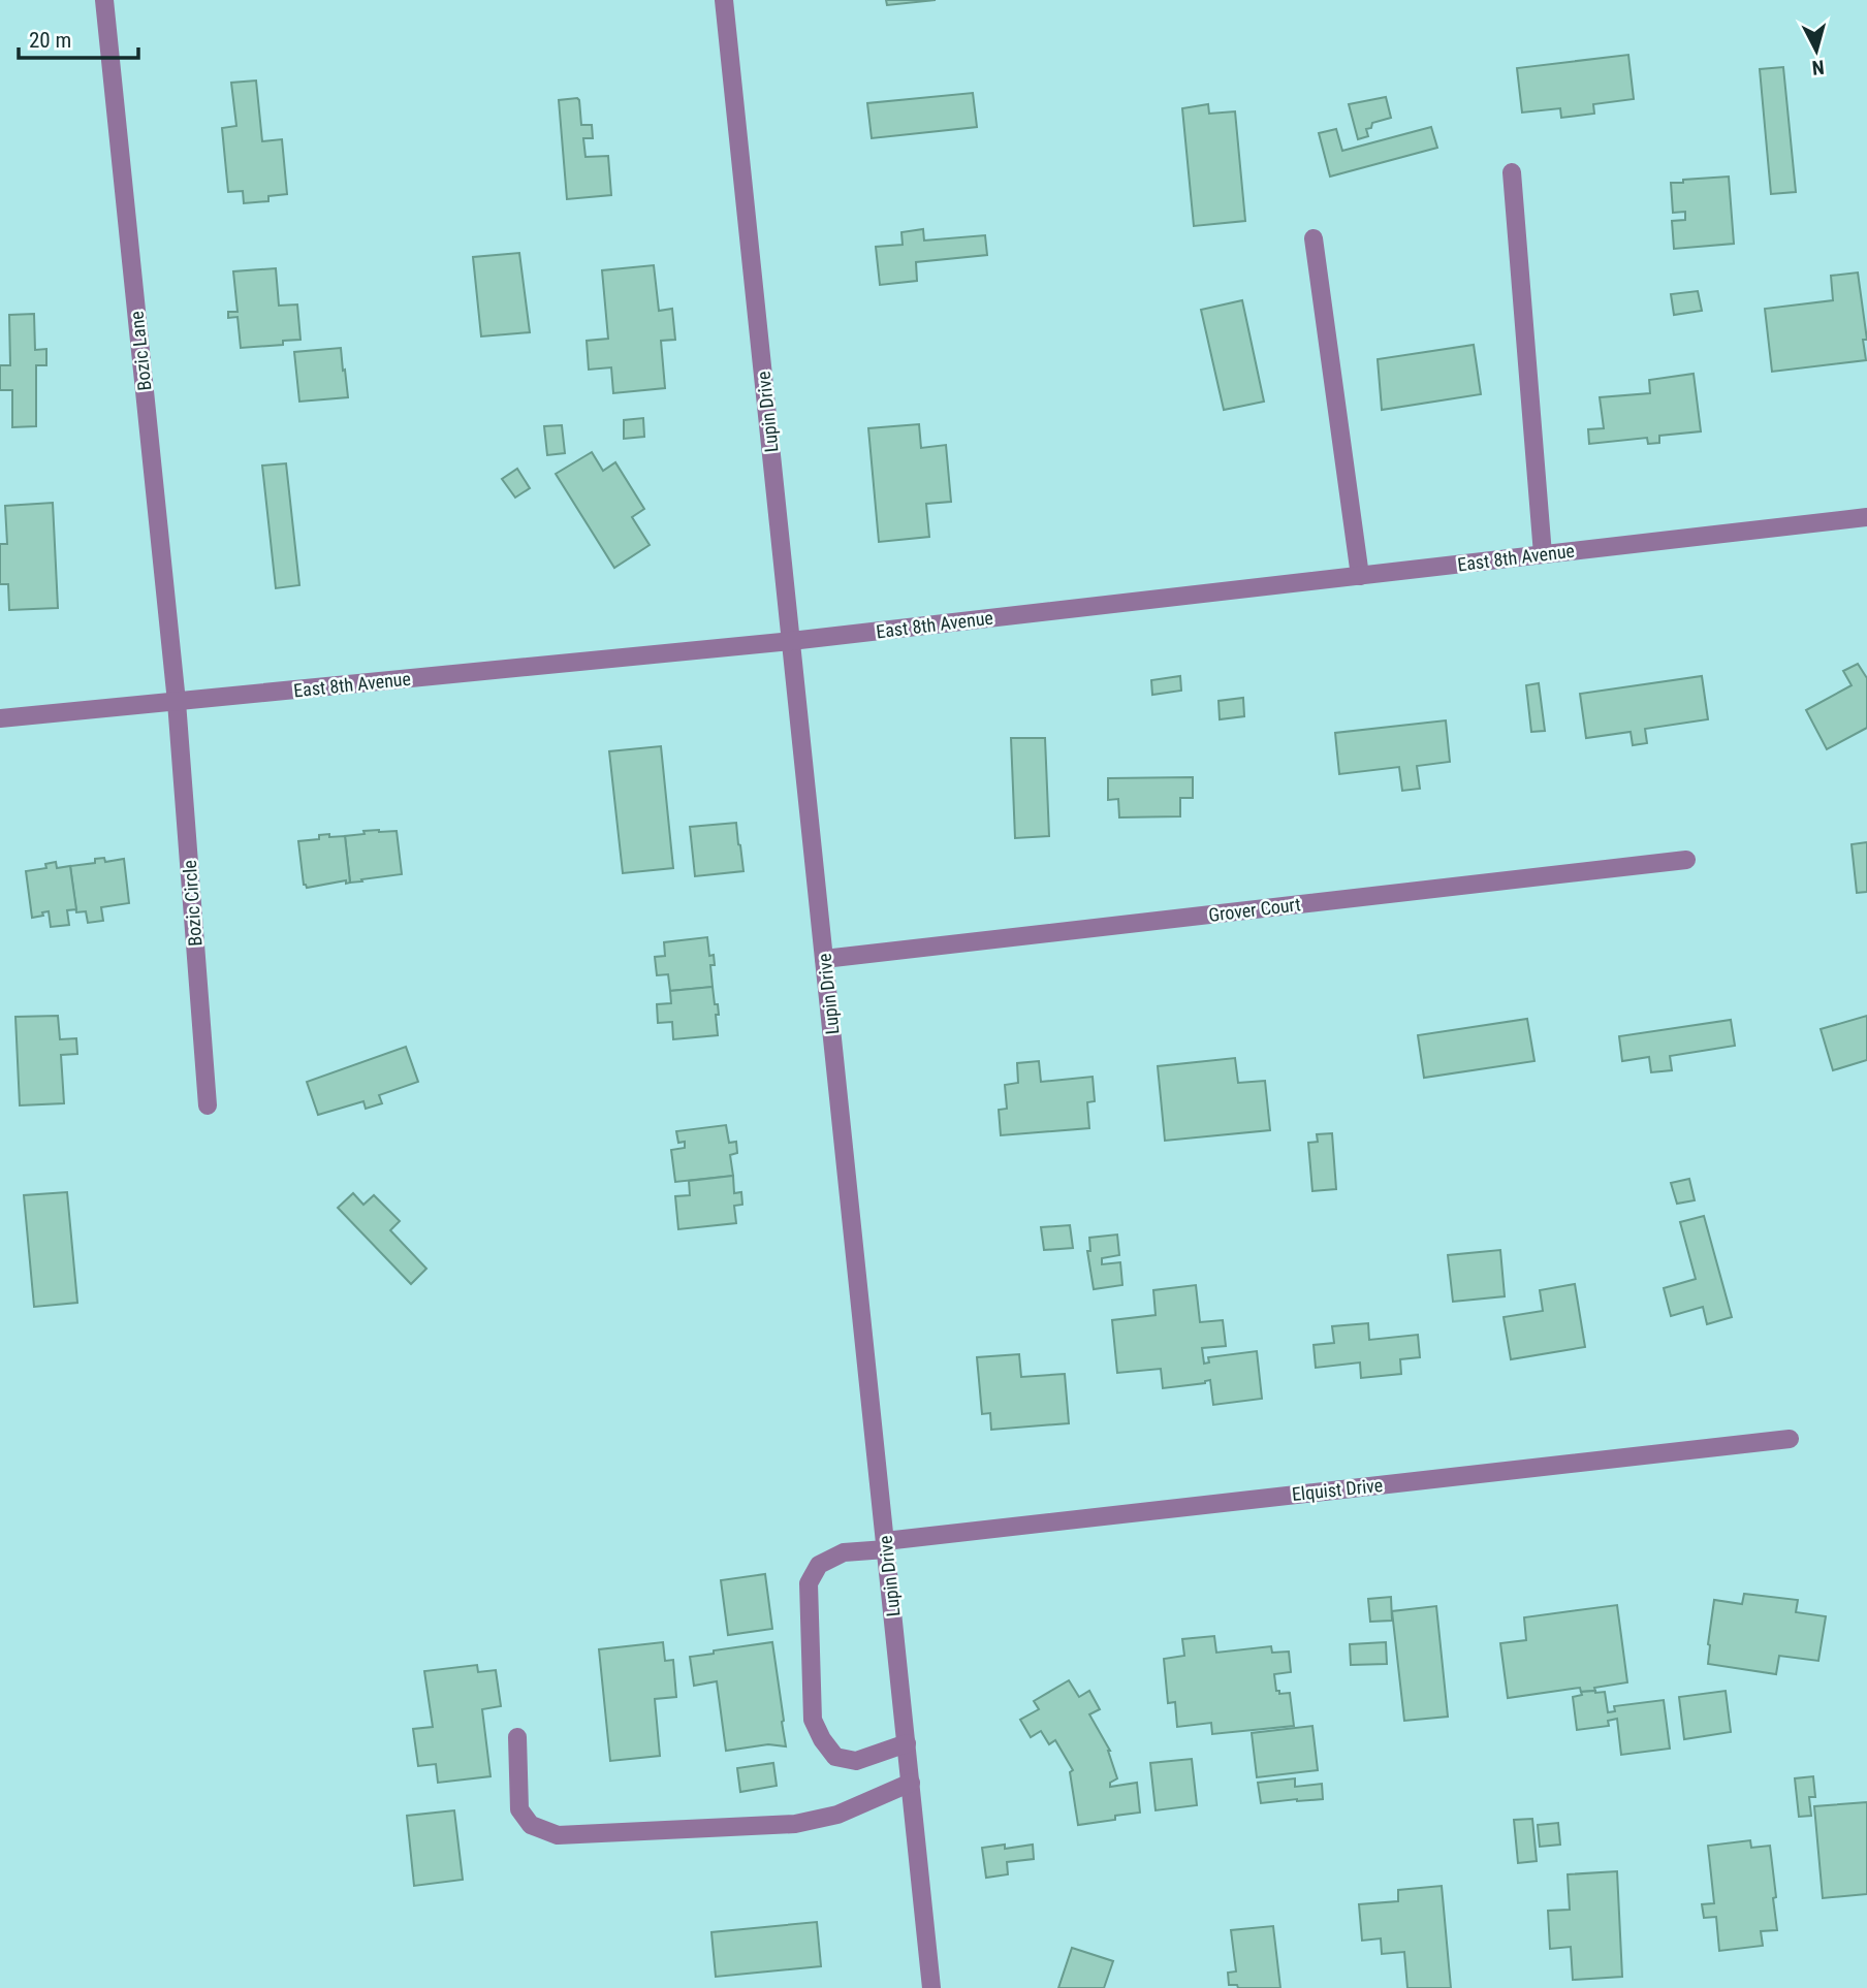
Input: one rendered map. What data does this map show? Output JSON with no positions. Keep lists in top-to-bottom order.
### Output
{
  "streets": {
    "street": [
      "Bozic Lane",
      "Lupin Drive",
      "East 8th Avenue",
      "Bozic Circle",
      "Grover Court",
      "Elquist Drive"
    ]
  },
  "crossings": [
    ["Bozic Lane", "East 8th Avenue"],
    ["Bozic Lane", "Bozic Circle"],
    ["Lupin Drive", "East 8th Avenue"],
    ["Lupin Drive", "Grover Court"],
    ["Lupin Drive", "Elquist Drive"],
    ["East 8th Avenue", "Bozic Circle"]
  ],
  "scale_bar": "20 m",
  "north": "bottom"
}
